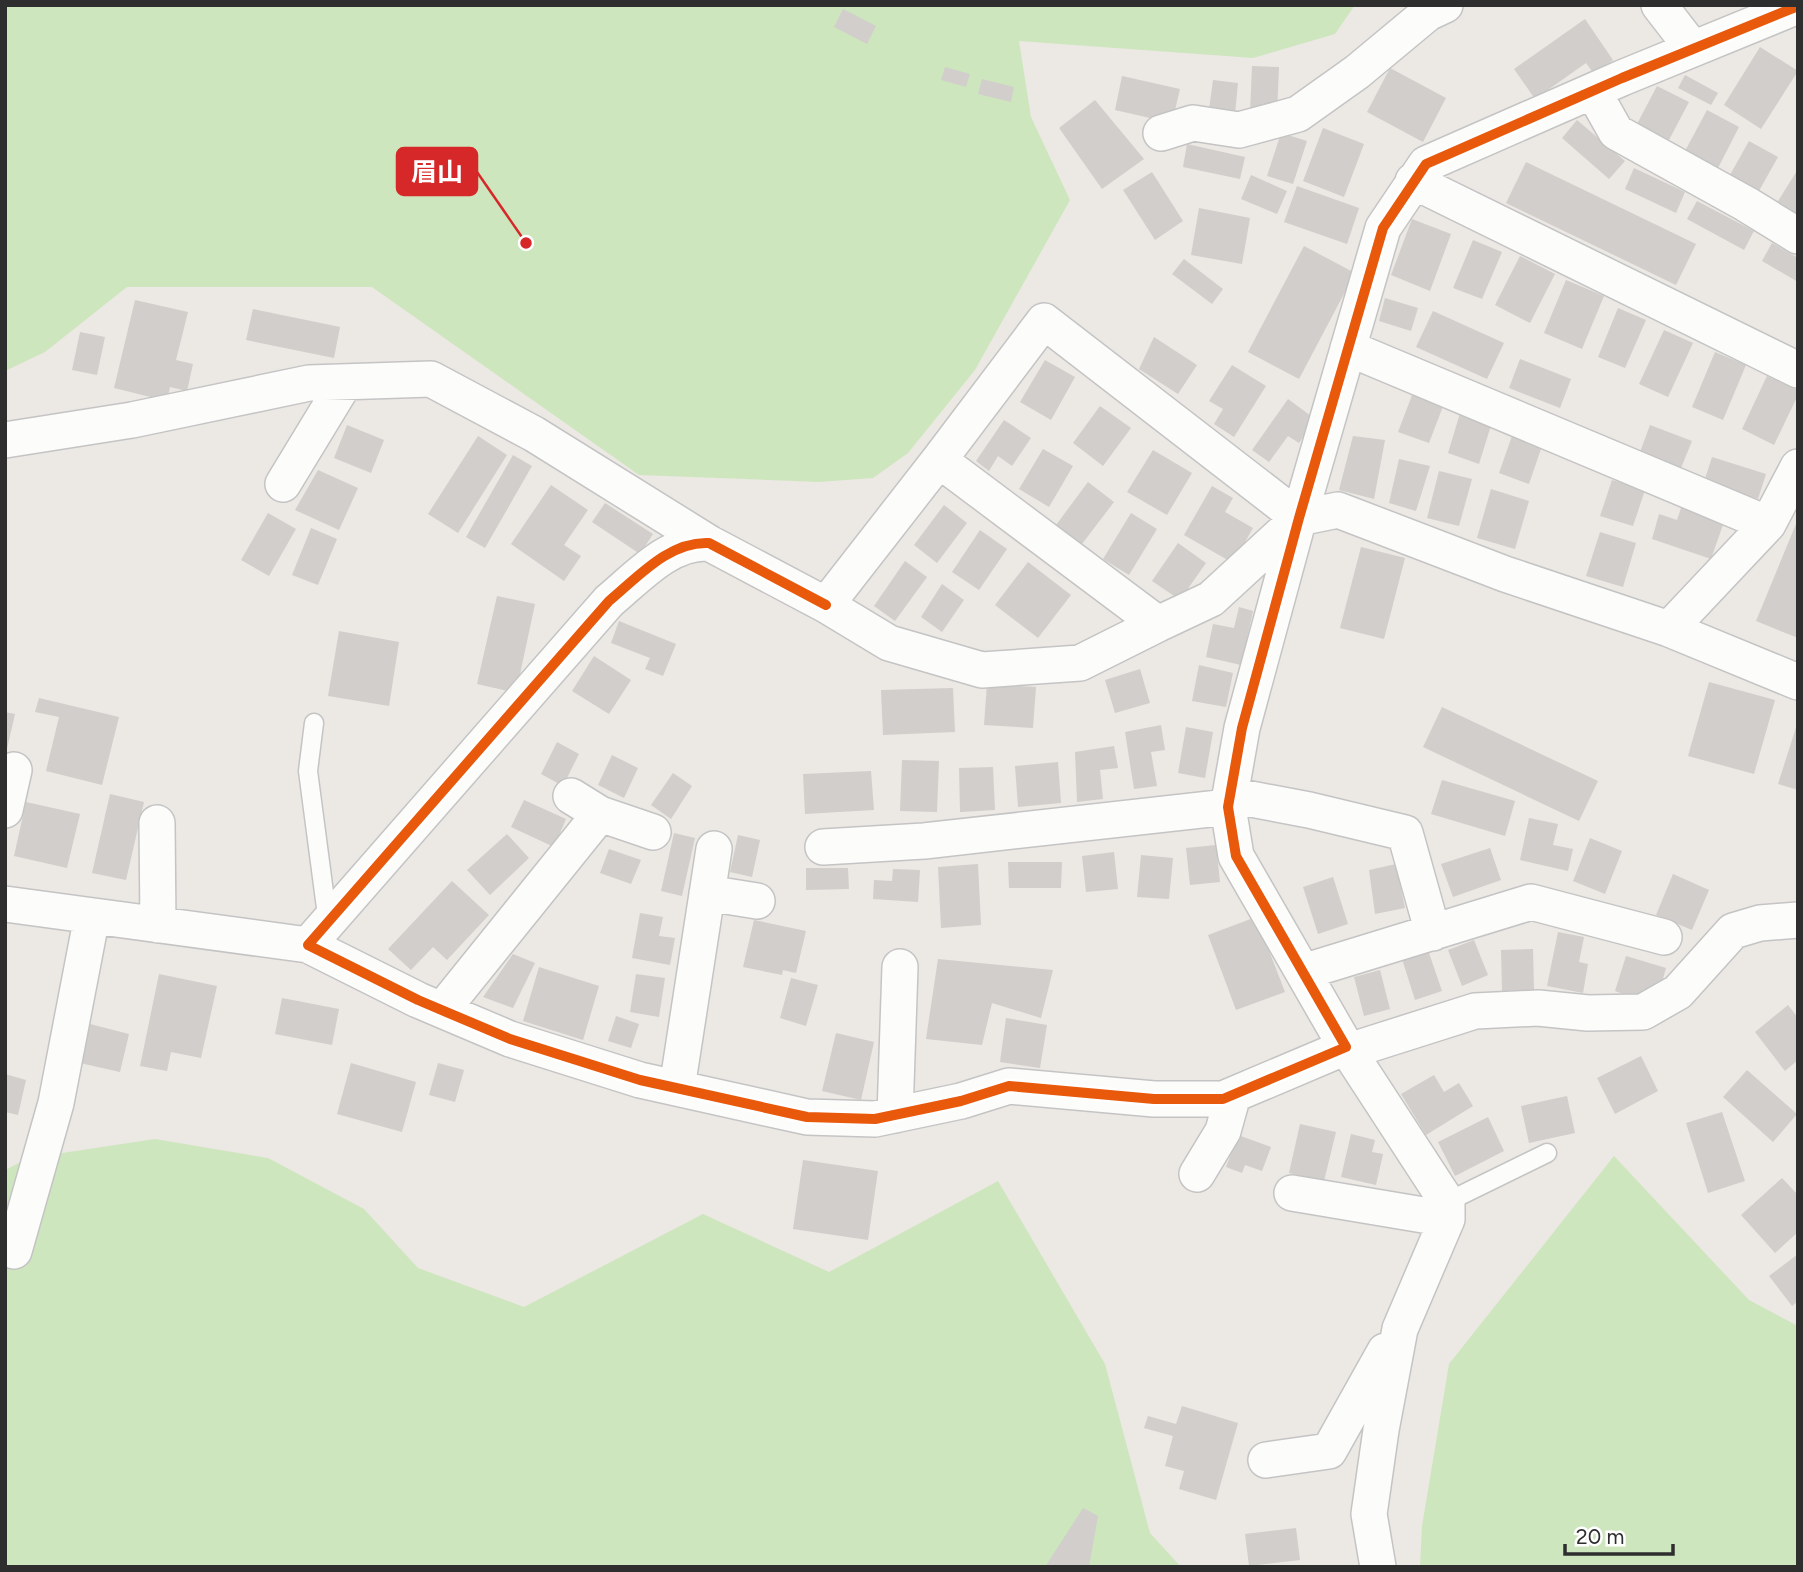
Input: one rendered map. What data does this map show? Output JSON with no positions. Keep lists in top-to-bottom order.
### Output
{
  "places": ["眉山"],
  "scale_bar": "20 m"
}
